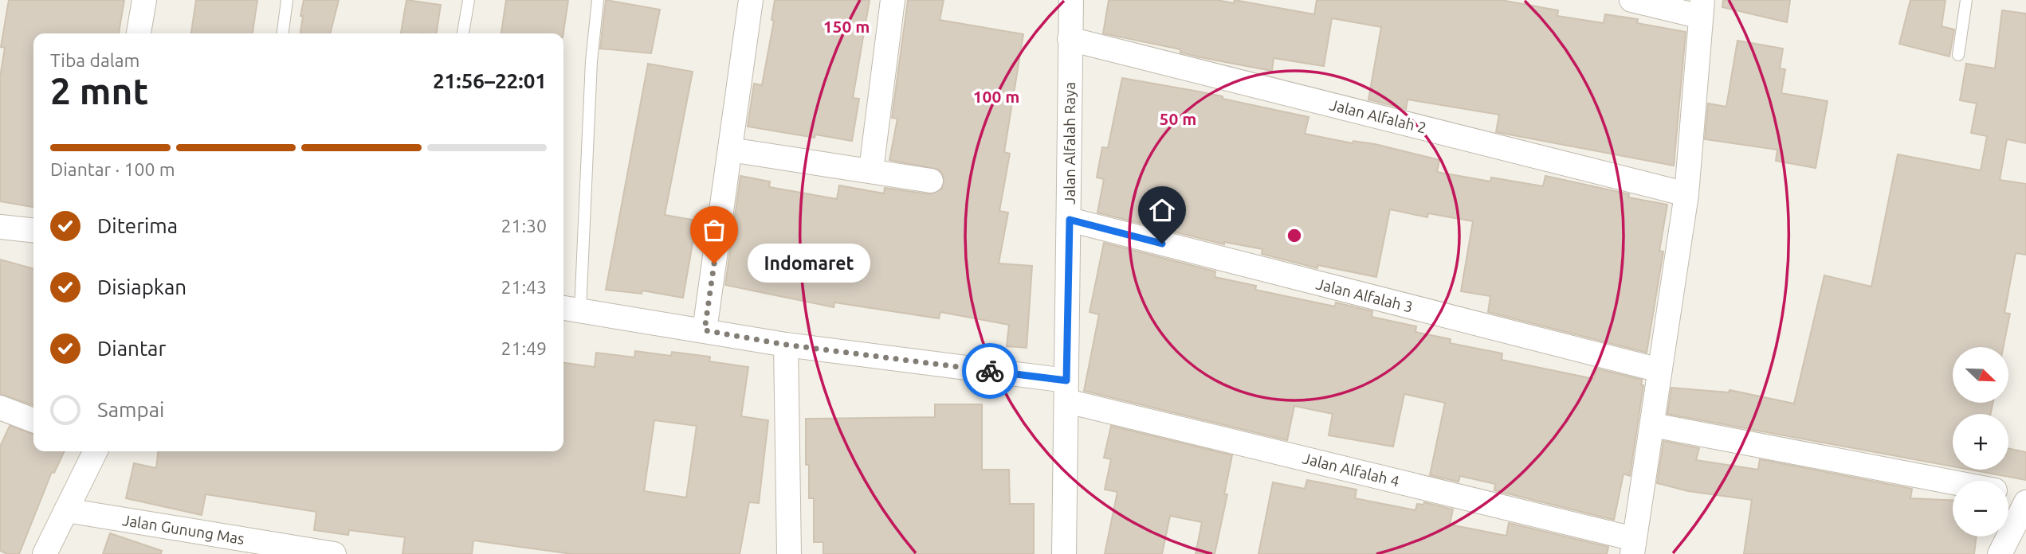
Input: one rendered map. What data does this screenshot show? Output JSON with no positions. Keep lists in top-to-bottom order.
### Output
{
  "streets": {
    "street": [
      "Jalan Alfalah 2",
      "Jalan Alfalah Raya",
      "Jalan Alfalah 3",
      "Jalan Alfalah 4",
      "Jalan Gunung Mas"
    ]
  },
  "crossings": [
    ["Jalan Alfalah 2", "Jalan Alfalah Raya"],
    ["Jalan Alfalah Raya", "Jalan Alfalah 3"],
    ["Jalan Alfalah Raya", "Jalan Alfalah 4"]
  ],
  "places": ["Indomaret"],
  "north": "bottom right",
  "page": {
    "heading": ["2 mnt", "Tiba dalam", "21:56–22:01"],
    "bar": "Diantar · 100 m",
    "list": [
      ["Diterima", "21:30"],
      ["Disiapkan", "21:43"],
      ["Diantar", "21:49"],
      "Sampai"
    ],
    "bubble": "Indomaret",
    "map_buttons": ["+", "−"]
  },
  "rings": ["150 m", "100 m", "50 m"]
}
